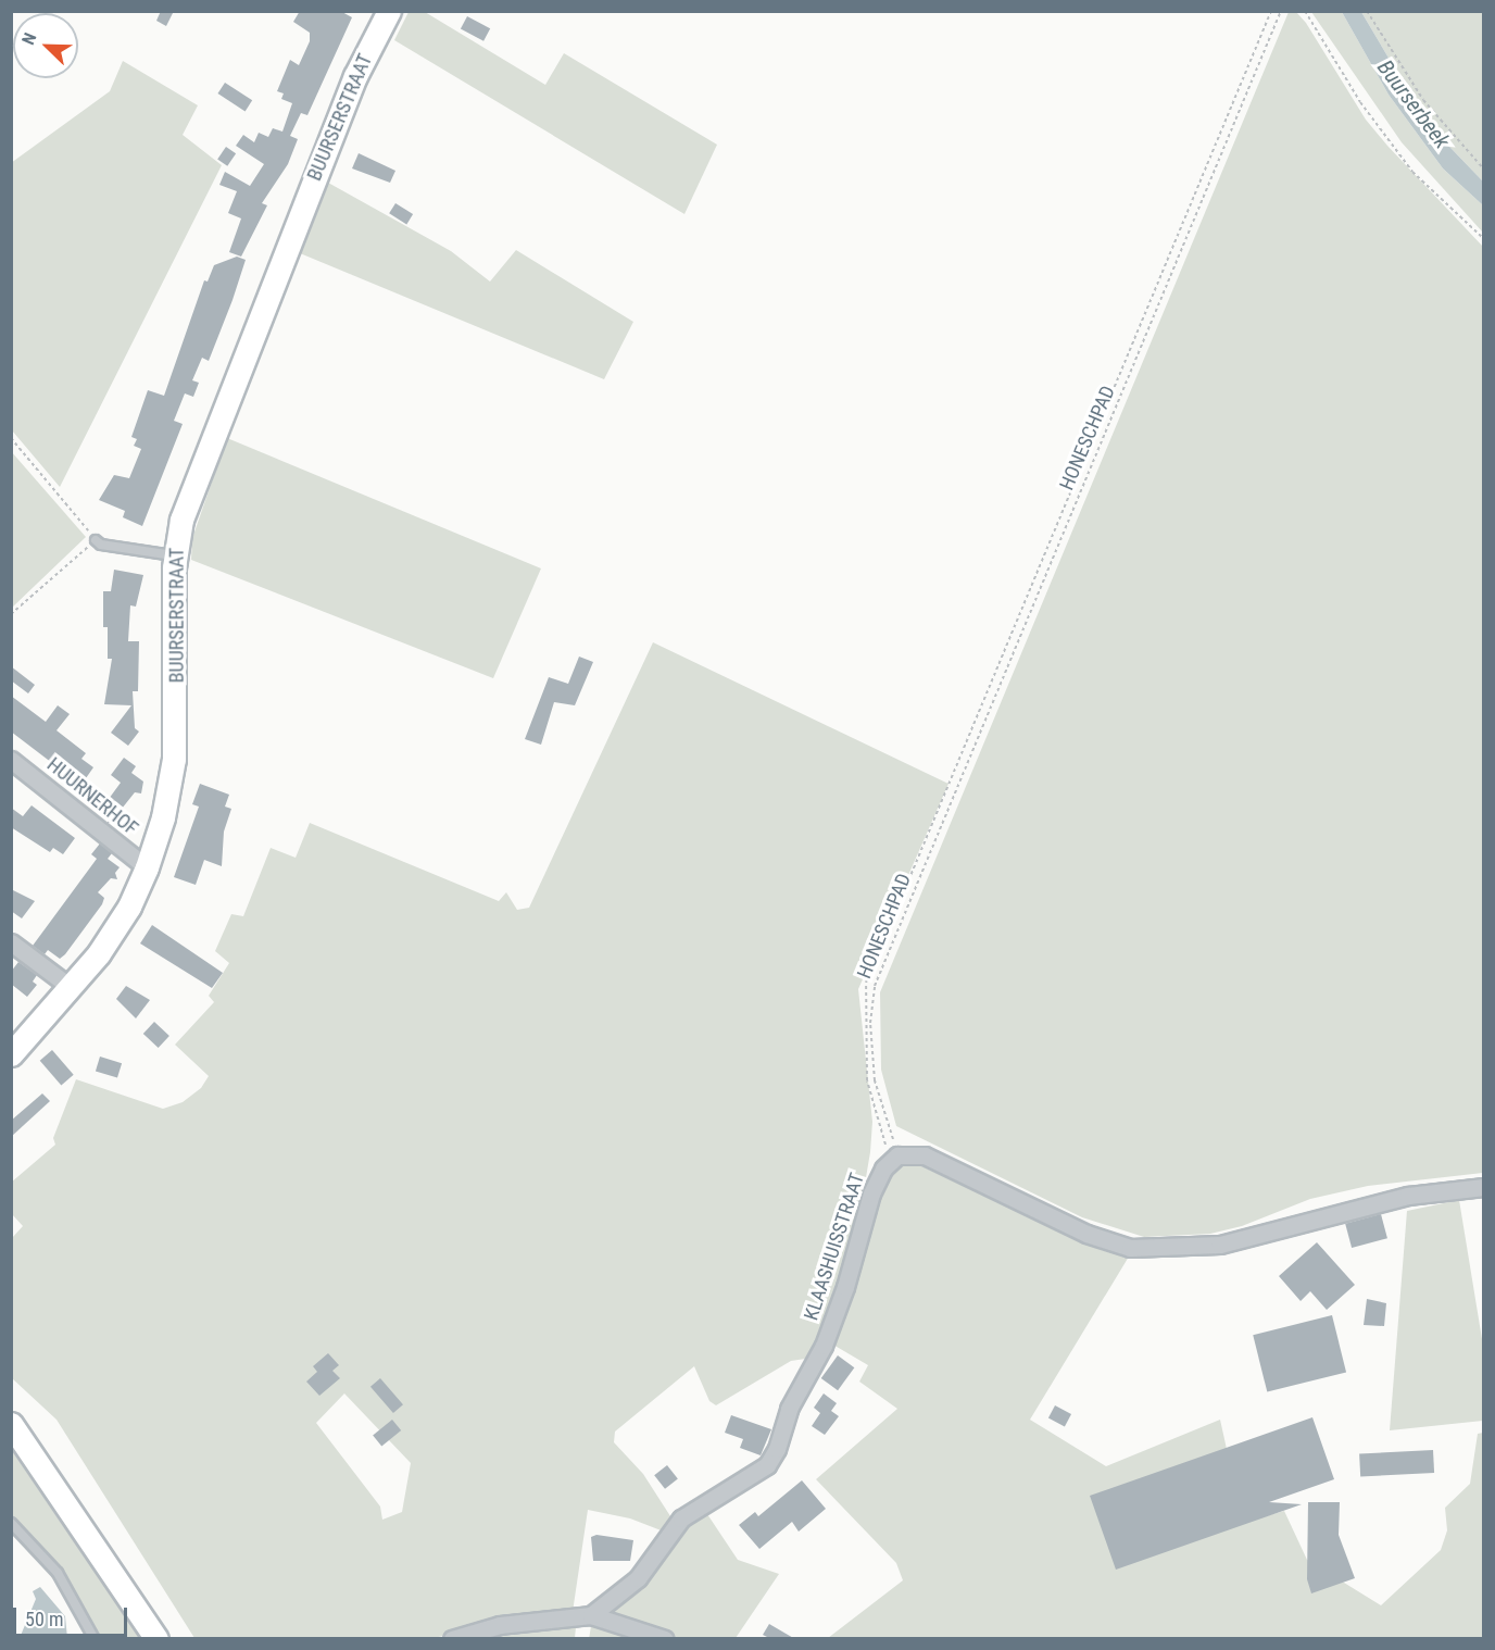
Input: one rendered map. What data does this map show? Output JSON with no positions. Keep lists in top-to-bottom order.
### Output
{
  "streets": {
    "main road": ["BUURSERSTRAAT"],
    "street": ["HUURNERHOF", "KLAASHUISSTRAAT"],
    "path": ["HONESCHPAD"]
  },
  "crossings": [
    ["BUURSERSTRAAT", "HUURNERHOF"],
    ["HONESCHPAD", "KLAASHUISSTRAAT"]
  ],
  "water": ["Buurserbeek"],
  "scale_bar": "50 m",
  "north": "top left"
}
